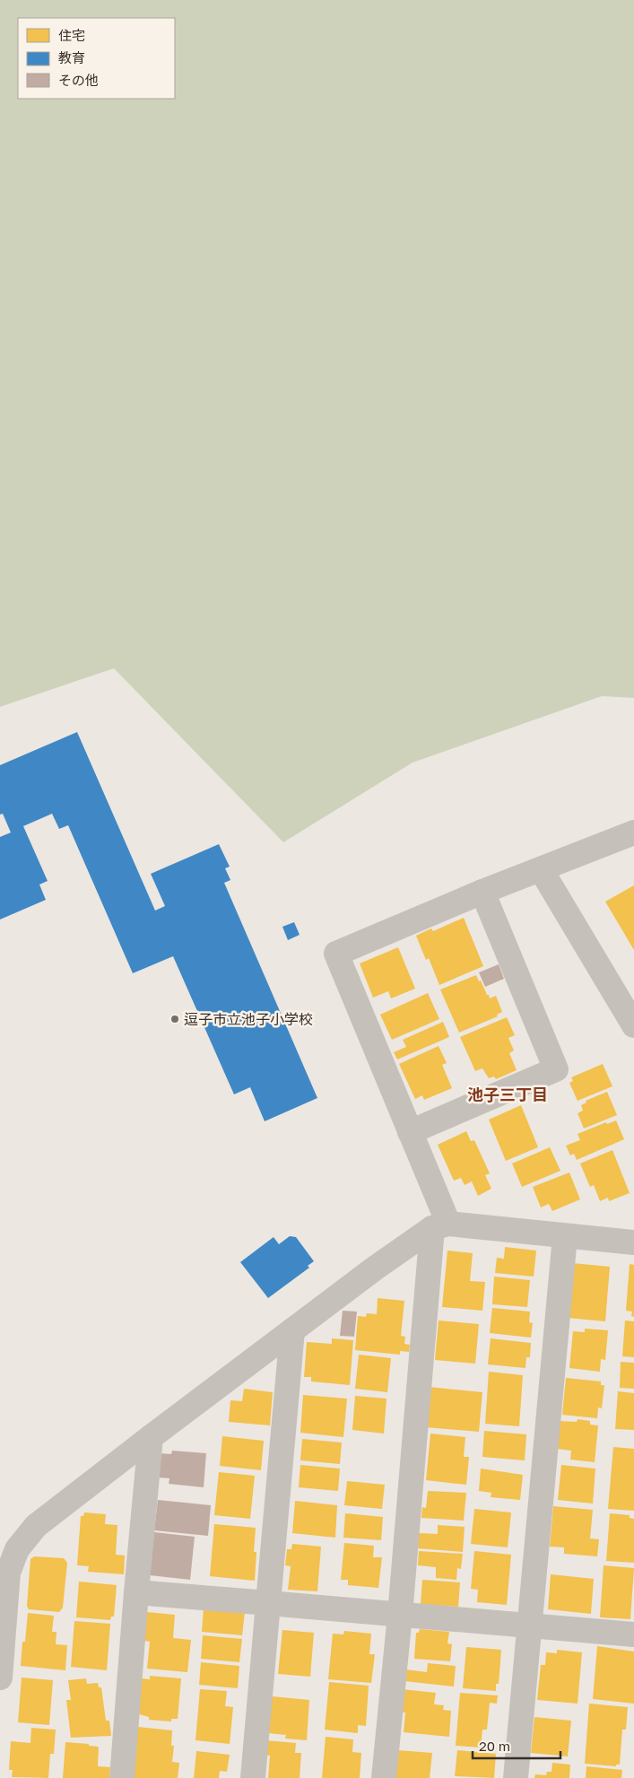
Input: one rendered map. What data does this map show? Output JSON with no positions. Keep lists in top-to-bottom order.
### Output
{
  "districts": ["池子三丁目"],
  "places": ["逗子市立池子小学校"],
  "legend": ["住宅", "教育", "その他"],
  "scale_bar": "20 m"
}
